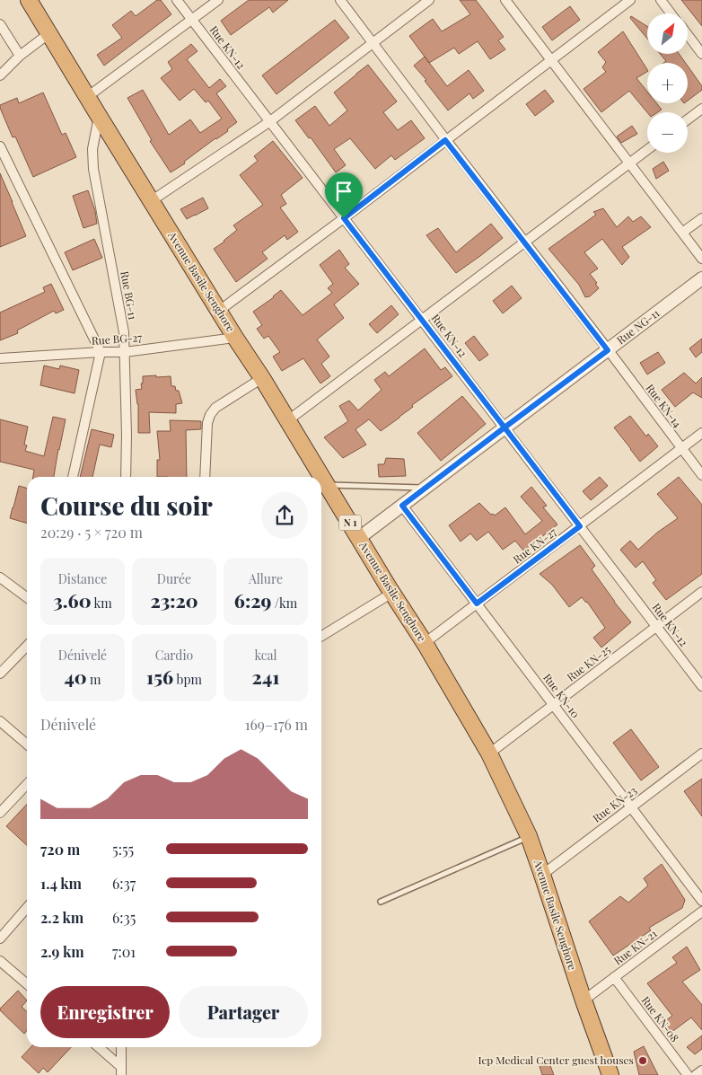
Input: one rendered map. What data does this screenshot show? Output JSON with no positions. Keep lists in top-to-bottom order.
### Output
{
  "streets": {
    "highway": ["Avenue Basile Senghore", "N 1"],
    "street": [
      "Rue KN-12",
      "Rue BG-11",
      "Rue NG-11",
      "Rue BG-27",
      "Rue KN-14",
      "Rue KN-27",
      "Rue KN-25",
      "Rue KN-10",
      "Rue KN-23",
      "Rue KN-21",
      "Rue KN-08"
    ]
  },
  "crossings": [
    ["Rue KN-12", "Rue NG-11"],
    ["Rue KN-12", "Rue KN-27"],
    ["Rue KN-12", "Rue KN-25"],
    ["Avenue Basile Senghore", "Rue BG-11"],
    ["Avenue Basile Senghore", "Rue NG-11"],
    ["Avenue Basile Senghore", "Rue BG-27"],
    ["Avenue Basile Senghore", "Rue KN-27"],
    ["Avenue Basile Senghore", "Rue KN-25"],
    ["Avenue Basile Senghore", "Rue KN-23"],
    ["Avenue Basile Senghore", "Rue KN-21"],
    ["Rue BG-11", "Rue BG-27"],
    ["Rue NG-11", "Rue KN-14"],
    ["Rue NG-11", "Rue KN-10"],
    ["Rue KN-14", "Rue KN-27"],
    ["Rue KN-27", "Rue KN-10"],
    ["Rue KN-25", "Rue KN-10"],
    ["Rue KN-10", "Rue KN-23"],
    ["Rue KN-21", "Rue KN-08"]
  ],
  "places": ["Icp Medical Center guest houses"],
  "north": "top right",
  "page": {
    "map_buttons": ["+", "−"],
    "heading": ["Course du soir", "20:29 · 5 × 720 m"],
    "stats": [
      ["Distance", "3.60 km"],
      ["Durée", "23:20"],
      ["Allure", "6:29 /km"],
      ["Dénivelé", "40 m"],
      ["Cardio", "156 bpm"],
      ["kcal", "241"]
    ],
    "chart": ["Dénivelé", "169–176 m"],
    "list": [
      {
        "name": "720 m",
        "note": "5:55"
      },
      {
        "name": "1.4 km",
        "note": "6:37"
      },
      {
        "name": "2.2 km",
        "note": "6:35"
      },
      {
        "name": "2.9 km",
        "note": "7:01"
      }
    ],
    "buttons": ["Enregistrer", "Partager"]
  }
}
